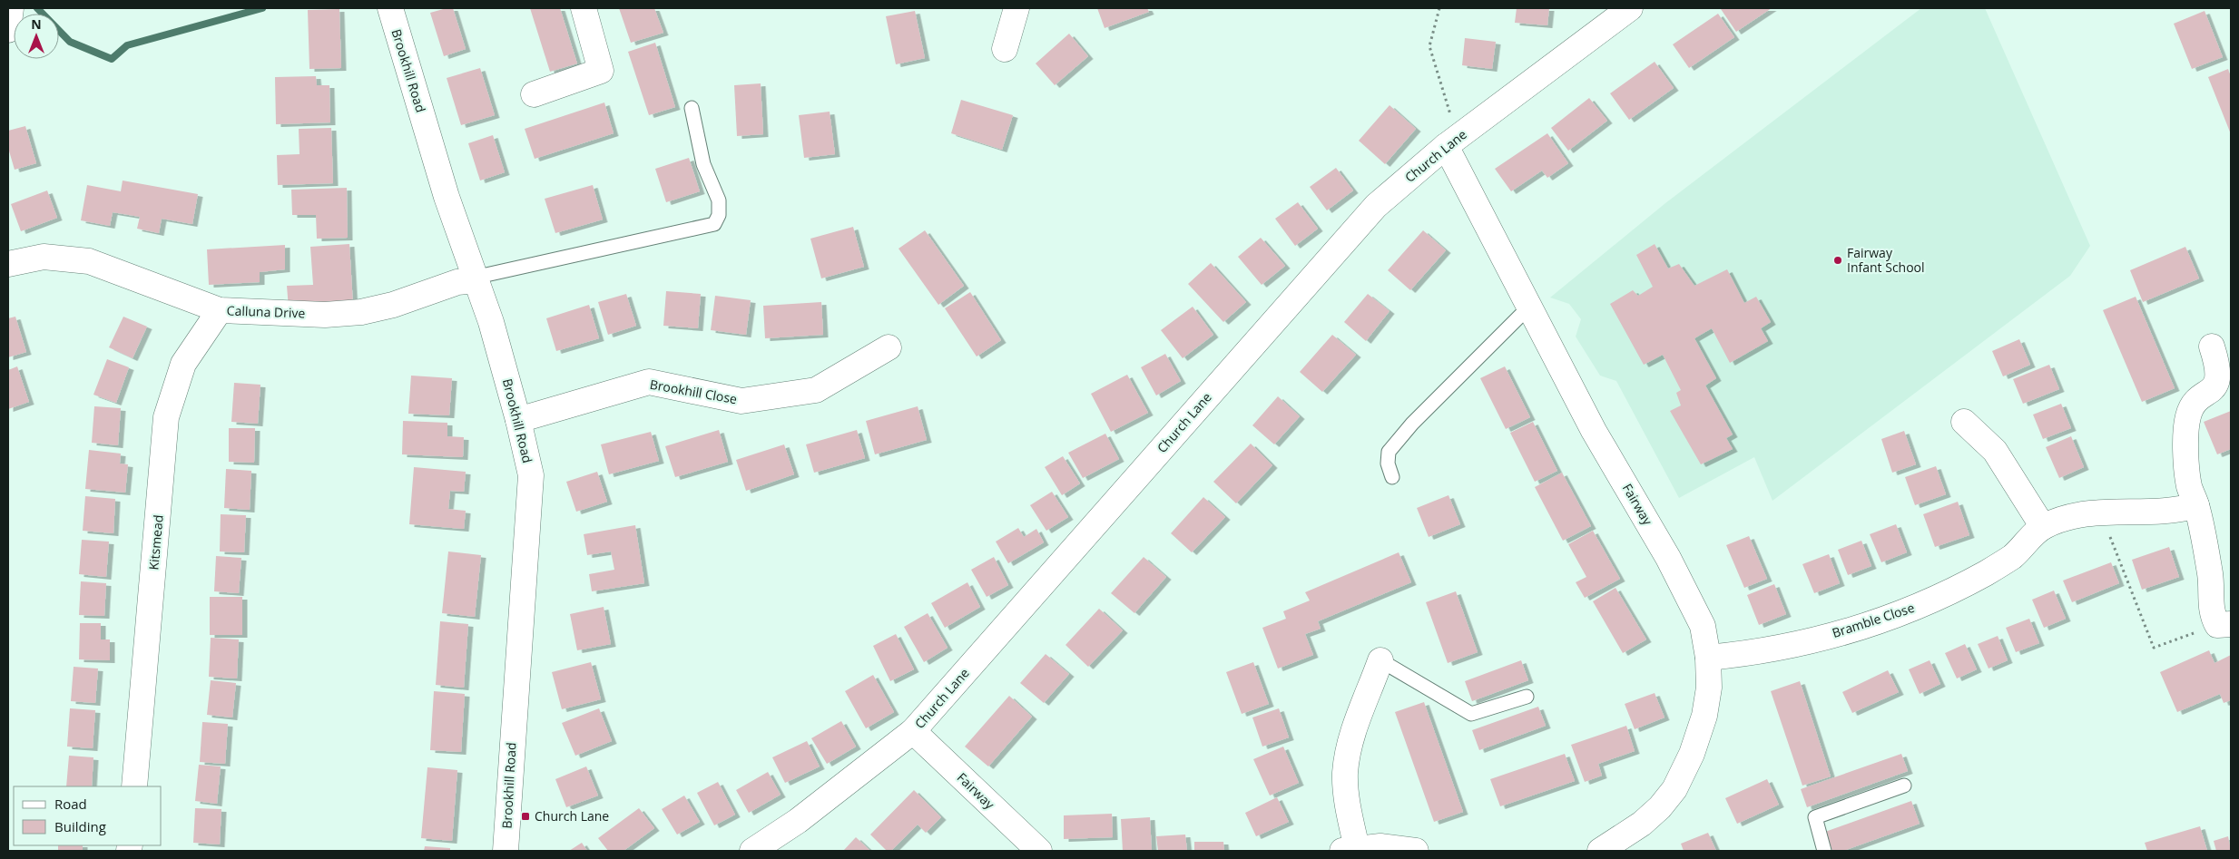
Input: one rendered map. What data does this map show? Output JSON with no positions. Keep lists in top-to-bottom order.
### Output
{
  "streets": {
    "street": [
      "Brookhill Road",
      "Church Lane",
      "Calluna Drive",
      "Brookhill Close",
      "Fairway",
      "Kitsmead",
      "Bramble Close"
    ]
  },
  "crossings": [
    ["Brookhill Road", "Calluna Drive"],
    ["Brookhill Road", "Brookhill Close"],
    ["Church Lane", "Fairway"],
    ["Calluna Drive", "Kitsmead"],
    ["Fairway", "Bramble Close"]
  ],
  "places": {
    "other": ["Fairway Infant School"],
    "transit": ["Church Lane"]
  },
  "legend": ["Road", "Building"],
  "north": "top"
}
